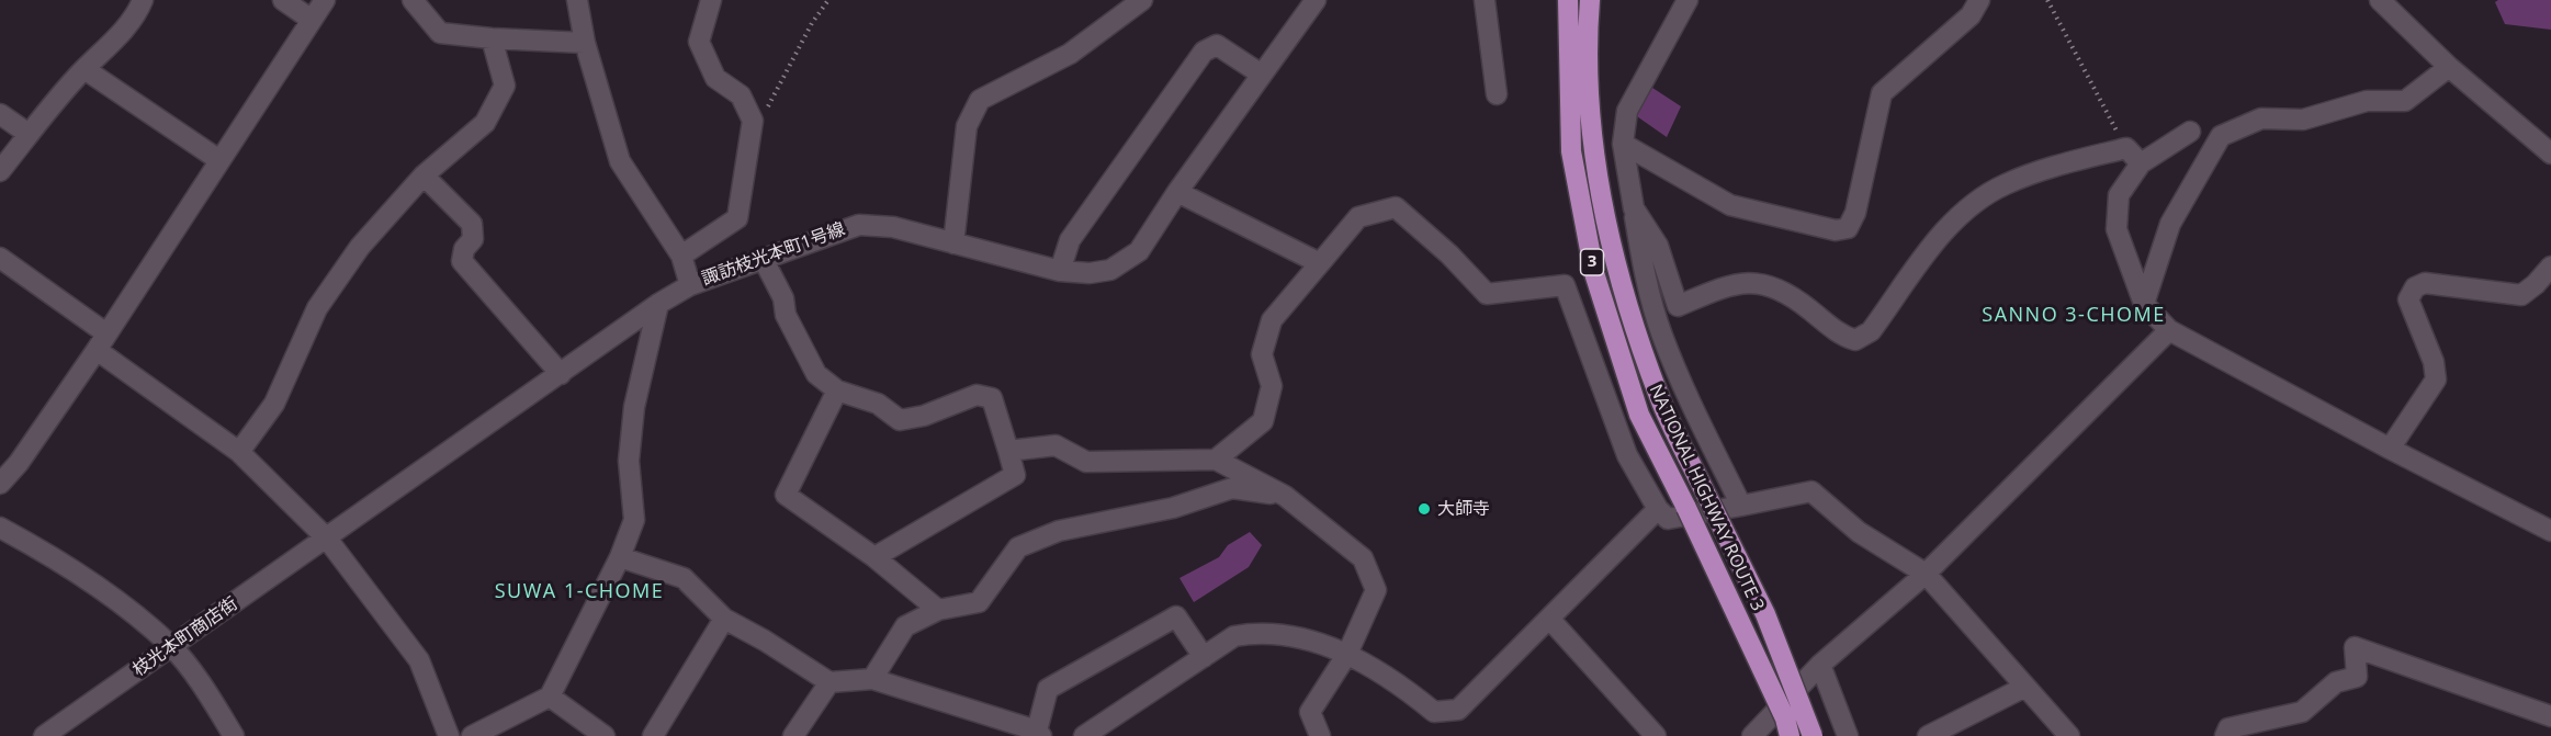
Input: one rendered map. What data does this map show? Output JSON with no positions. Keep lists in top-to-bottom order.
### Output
{
  "streets": {
    "highway": ["3", "NATIONAL HIGHWAY ROUTE 3"],
    "street": ["諏訪枝光本町1号線", "枝光本町商店街"]
  },
  "crossings": [
    ["諏訪枝光本町1号線", "枝光本町商店街"]
  ],
  "districts": ["SANNO 3-CHOME", "SUWA 1-CHOME"],
  "places": ["大師寺"]
}
